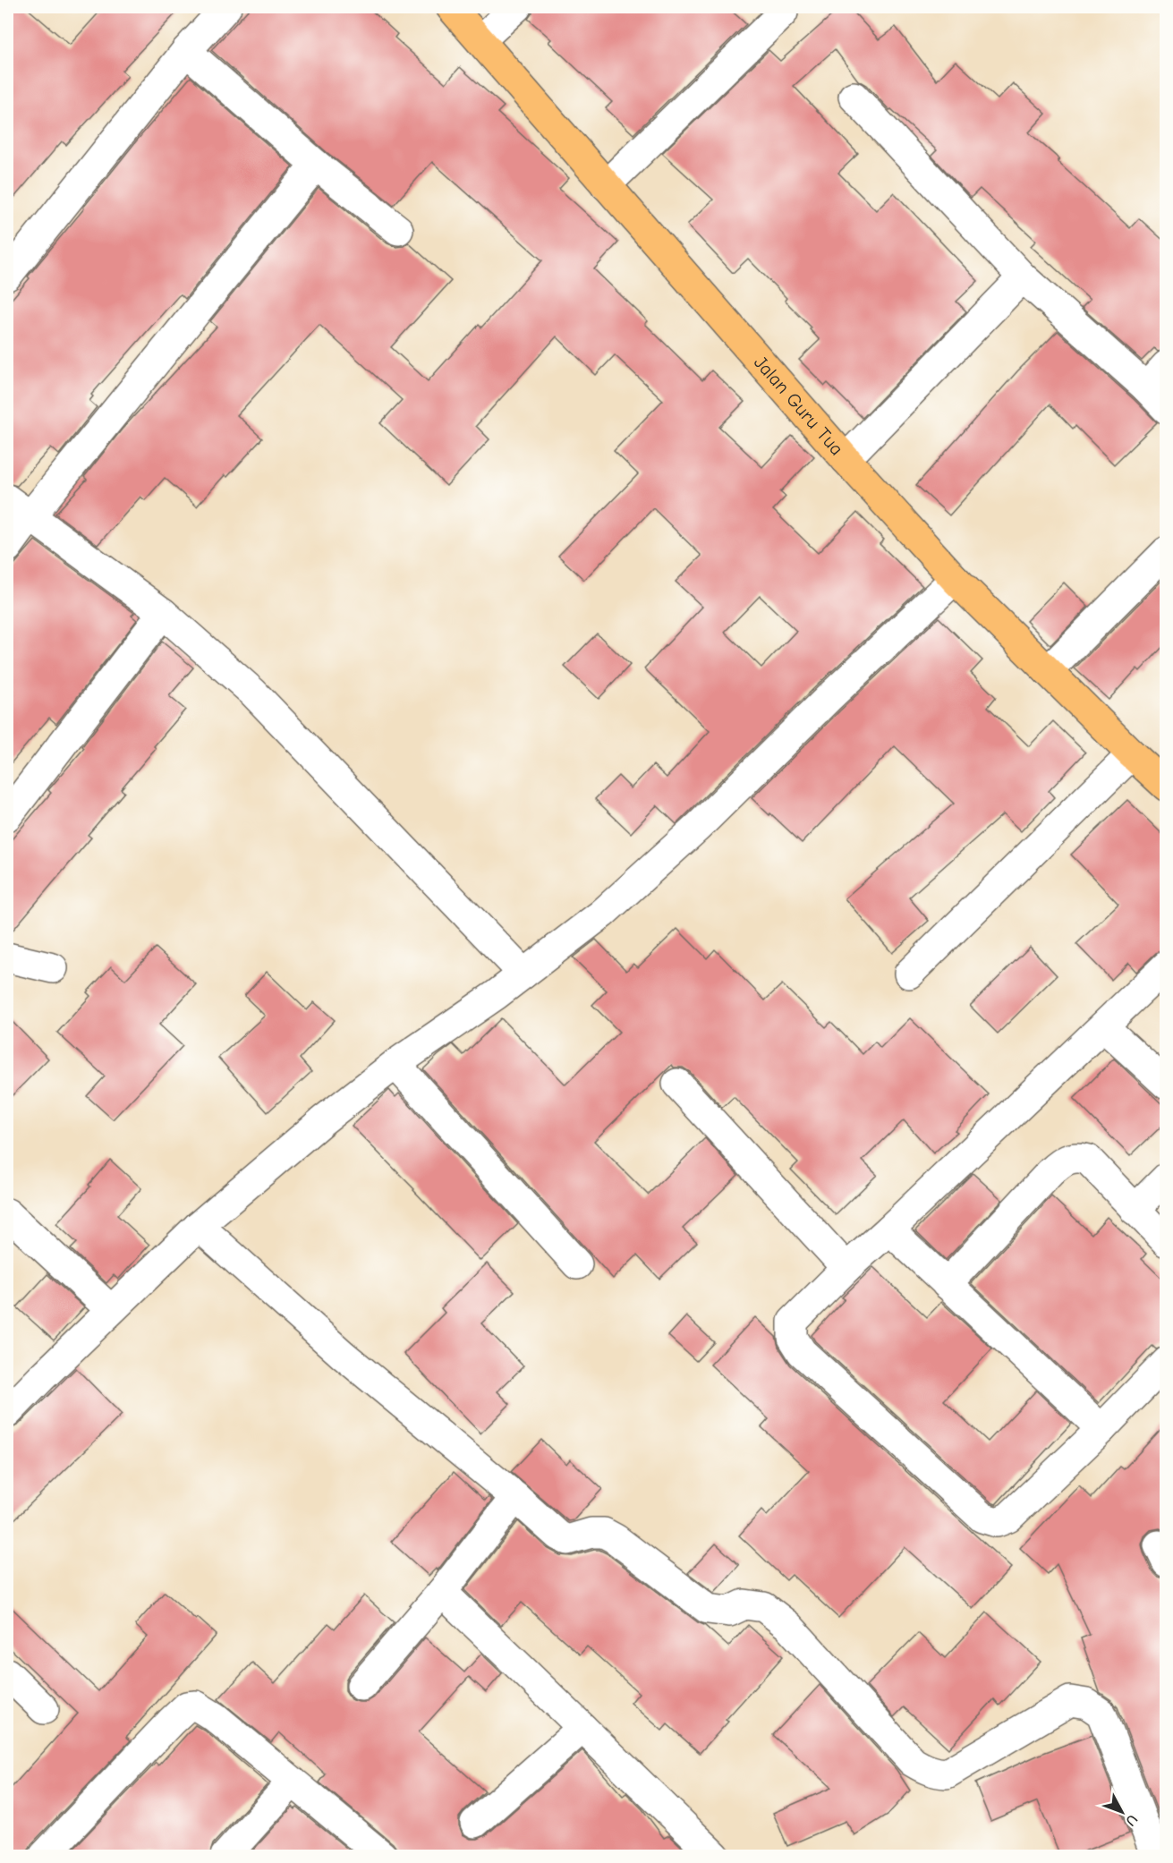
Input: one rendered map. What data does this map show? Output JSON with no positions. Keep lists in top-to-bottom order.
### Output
{
  "streets": {
    "main road": ["Jalan Guru Tua"]
  },
  "north": "bottom right"
}
